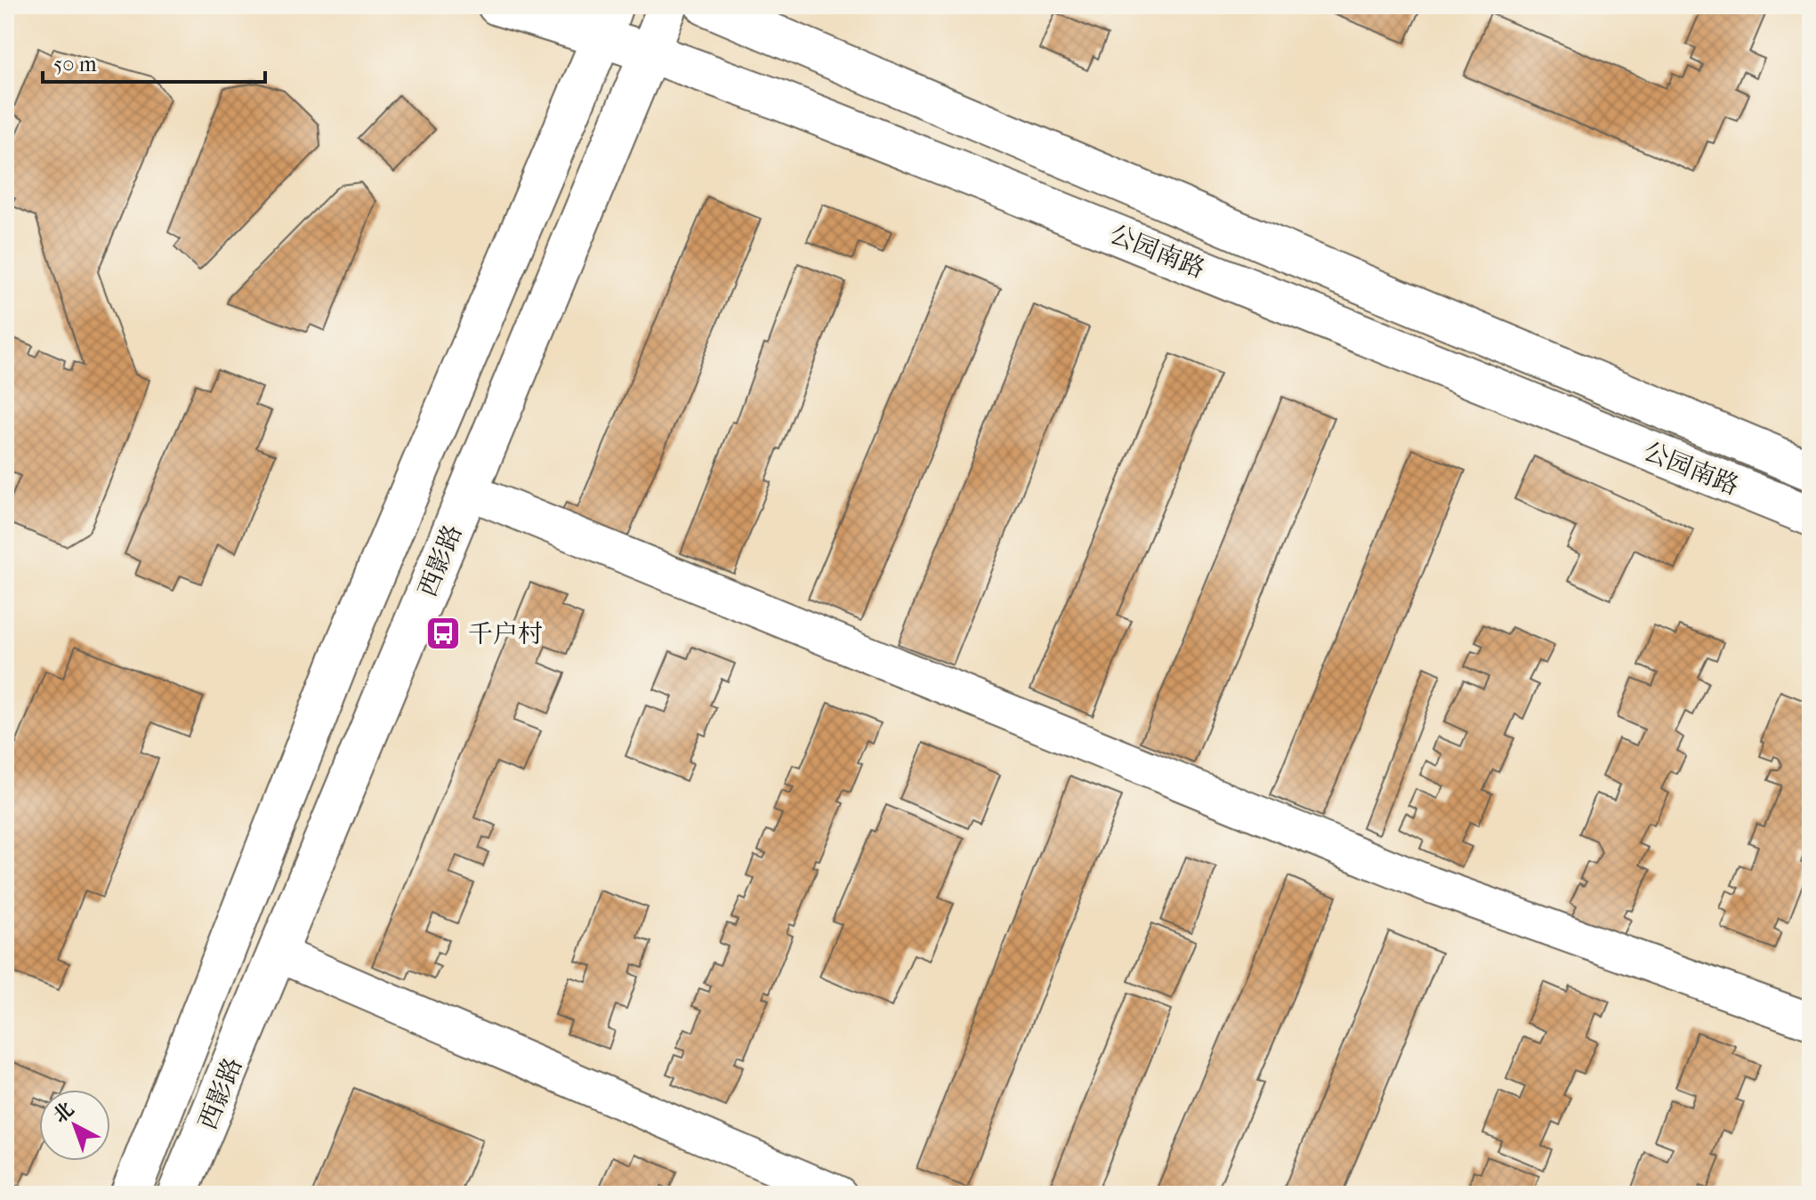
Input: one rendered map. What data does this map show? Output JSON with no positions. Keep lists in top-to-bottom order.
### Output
{
  "streets": {
    "main road": ["公园南路", "西影路"]
  },
  "crossings": [
    ["公园南路", "西影路"]
  ],
  "places": {
    "bus stop": ["千户村"]
  },
  "scale_bar": "50 m",
  "north": "top left"
}
